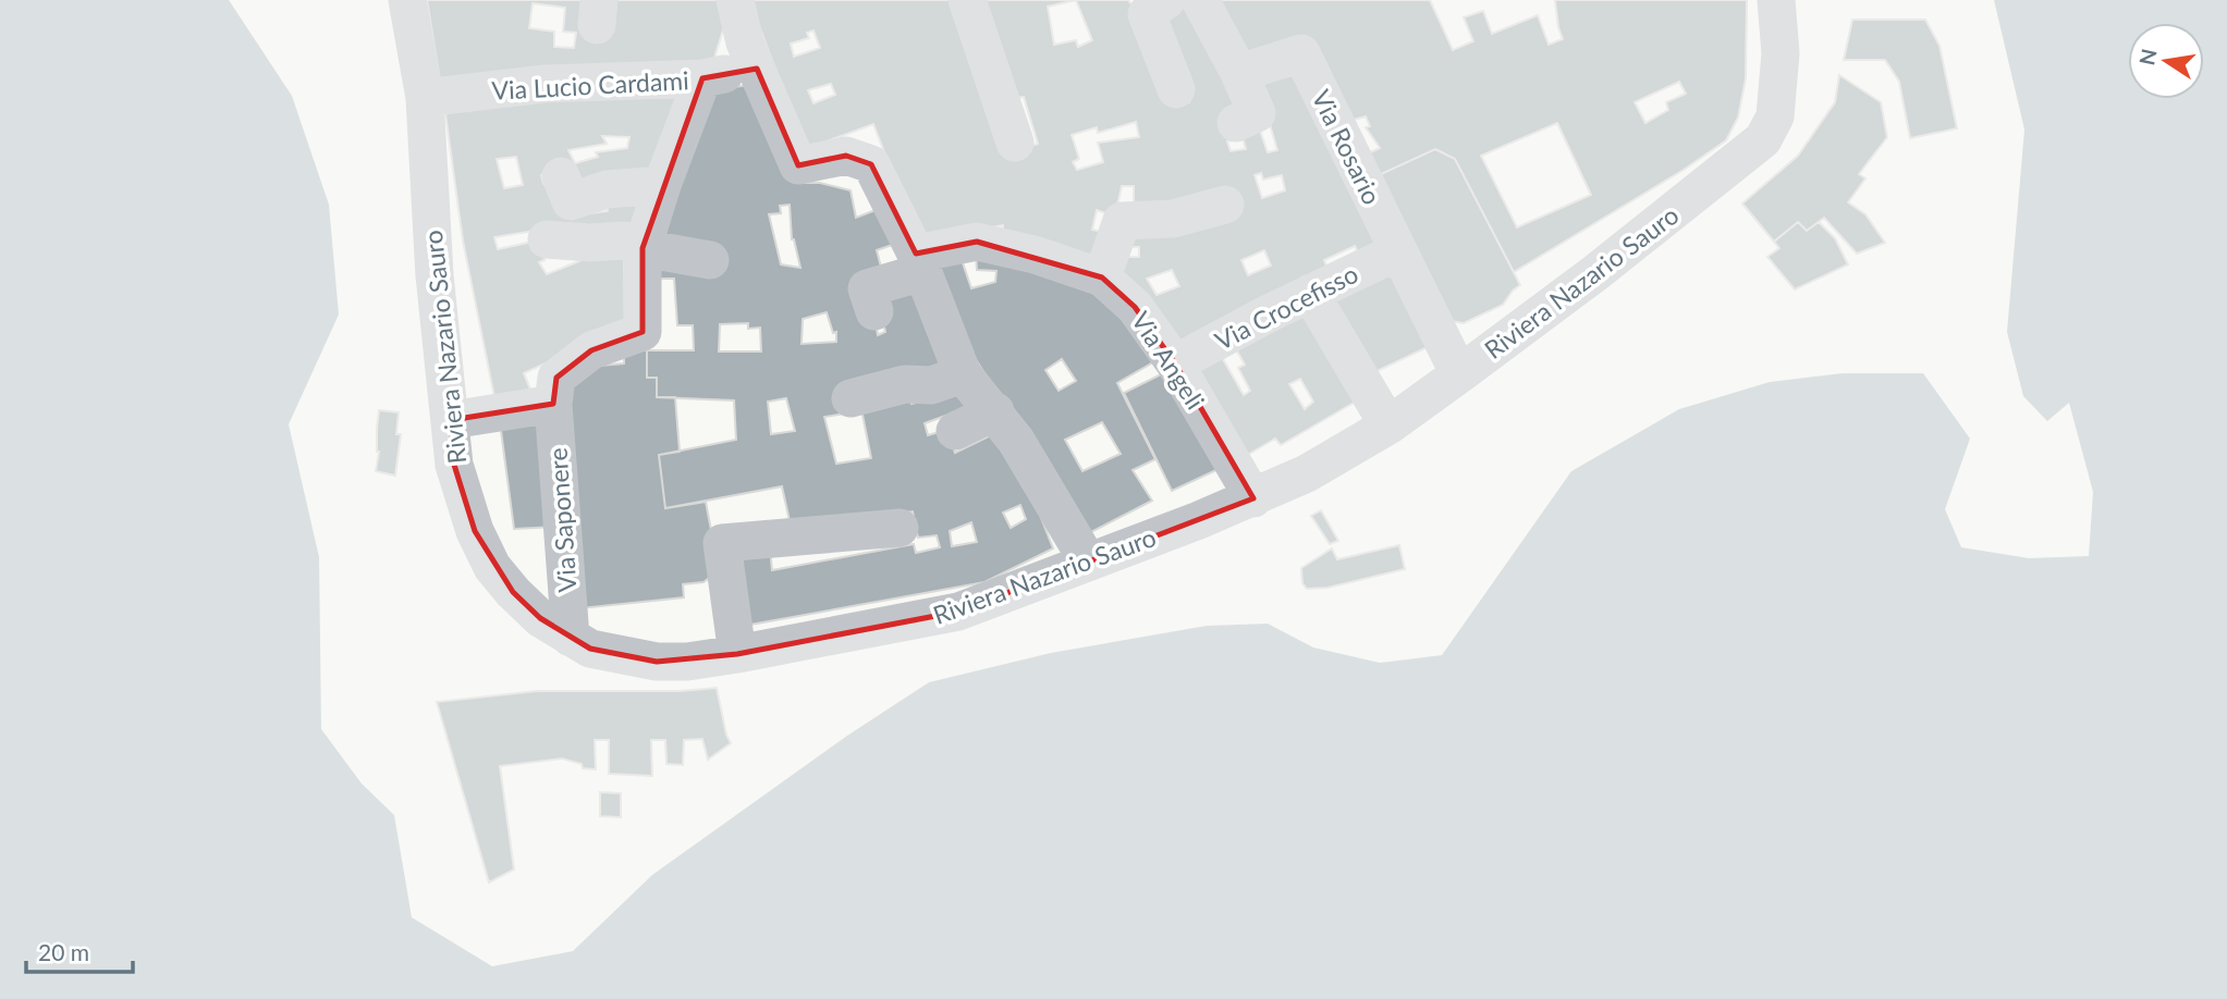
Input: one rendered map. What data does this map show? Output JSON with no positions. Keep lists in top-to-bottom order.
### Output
{
  "streets": {
    "street": [
      "Via Lucio Cardami",
      "Via Rosario",
      "Riviera Nazario Sauro",
      "Via Crocefisso",
      "Via Angeli",
      "Via Saponere"
    ]
  },
  "crossings": [
    ["Via Lucio Cardami", "Riviera Nazario Sauro"],
    ["Via Rosario", "Riviera Nazario Sauro"],
    ["Via Rosario", "Via Crocefisso"],
    ["Riviera Nazario Sauro", "Via Angeli"],
    ["Riviera Nazario Sauro", "Via Saponere"],
    ["Via Crocefisso", "Via Angeli"]
  ],
  "scale_bar": "20 m",
  "north": "left"
}
